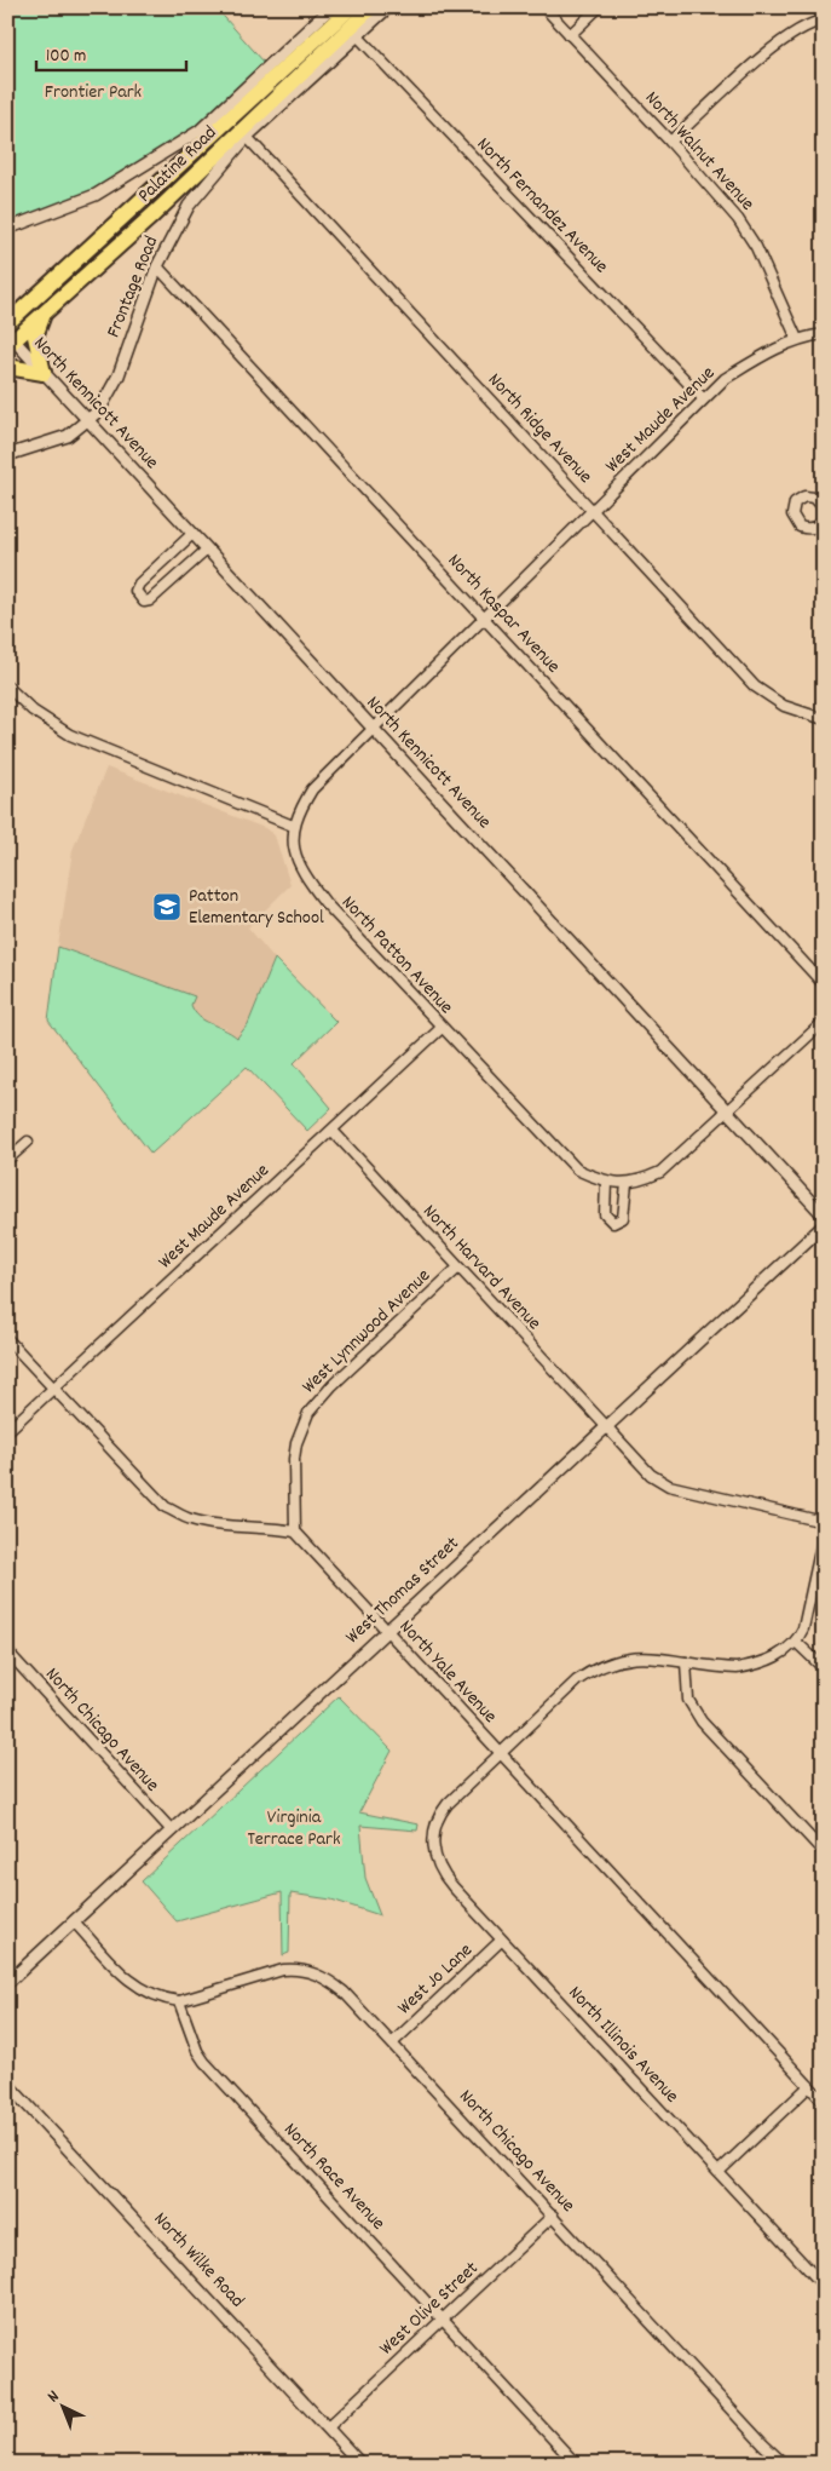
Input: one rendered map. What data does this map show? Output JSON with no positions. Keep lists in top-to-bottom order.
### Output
{
  "streets": {
    "highway": ["Palatine Road"],
    "street": [
      "North Walnut Avenue",
      "North Fernandez Avenue",
      "Frontage Road",
      "North Kennicott Avenue",
      "West Maude Avenue",
      "North Ridge Avenue",
      "North Kaspar Avenue",
      "North Patton Avenue",
      "North Harvard Avenue",
      "West Lynnwood Avenue",
      "West Thomas Street",
      "North Yale Avenue",
      "North Chicago Avenue",
      "West Jo Lane",
      "North Illinois Avenue",
      "North Race Avenue",
      "North Wilke Road",
      "West Olive Street"
    ]
  },
  "crossings": [
    ["North Walnut Avenue", "West Maude Avenue"],
    ["Palatine Road", "North Kennicott Avenue"],
    ["North Fernandez Avenue", "Frontage Road"],
    ["North Fernandez Avenue", "West Maude Avenue"],
    ["Frontage Road", "North Kennicott Avenue"],
    ["Frontage Road", "North Ridge Avenue"],
    ["Frontage Road", "North Kaspar Avenue"],
    ["North Kennicott Avenue", "West Maude Avenue"],
    ["North Kennicott Avenue", "North Patton Avenue"],
    ["West Maude Avenue", "North Ridge Avenue"],
    ["West Maude Avenue", "North Kaspar Avenue"],
    ["West Maude Avenue", "North Patton Avenue"],
    ["West Maude Avenue", "North Harvard Avenue"],
    ["North Harvard Avenue", "West Lynnwood Avenue"],
    ["North Harvard Avenue", "West Thomas Street"],
    ["West Lynnwood Avenue", "North Yale Avenue"],
    ["West Thomas Street", "North Yale Avenue"],
    ["West Thomas Street", "North Chicago Avenue"],
    ["North Yale Avenue", "North Illinois Avenue"],
    ["North Chicago Avenue", "West Jo Lane"],
    ["North Chicago Avenue", "North Race Avenue"],
    ["North Chicago Avenue", "West Olive Street"],
    ["West Jo Lane", "North Illinois Avenue"],
    ["North Race Avenue", "West Olive Street"],
    ["North Wilke Road", "West Olive Street"]
  ],
  "parks": ["Frontier Park", "Virginia Terrace Park"],
  "places": {
    "school or university": ["Patton Elementary School"]
  },
  "scale_bar": "100 m",
  "north": "top left"
}
